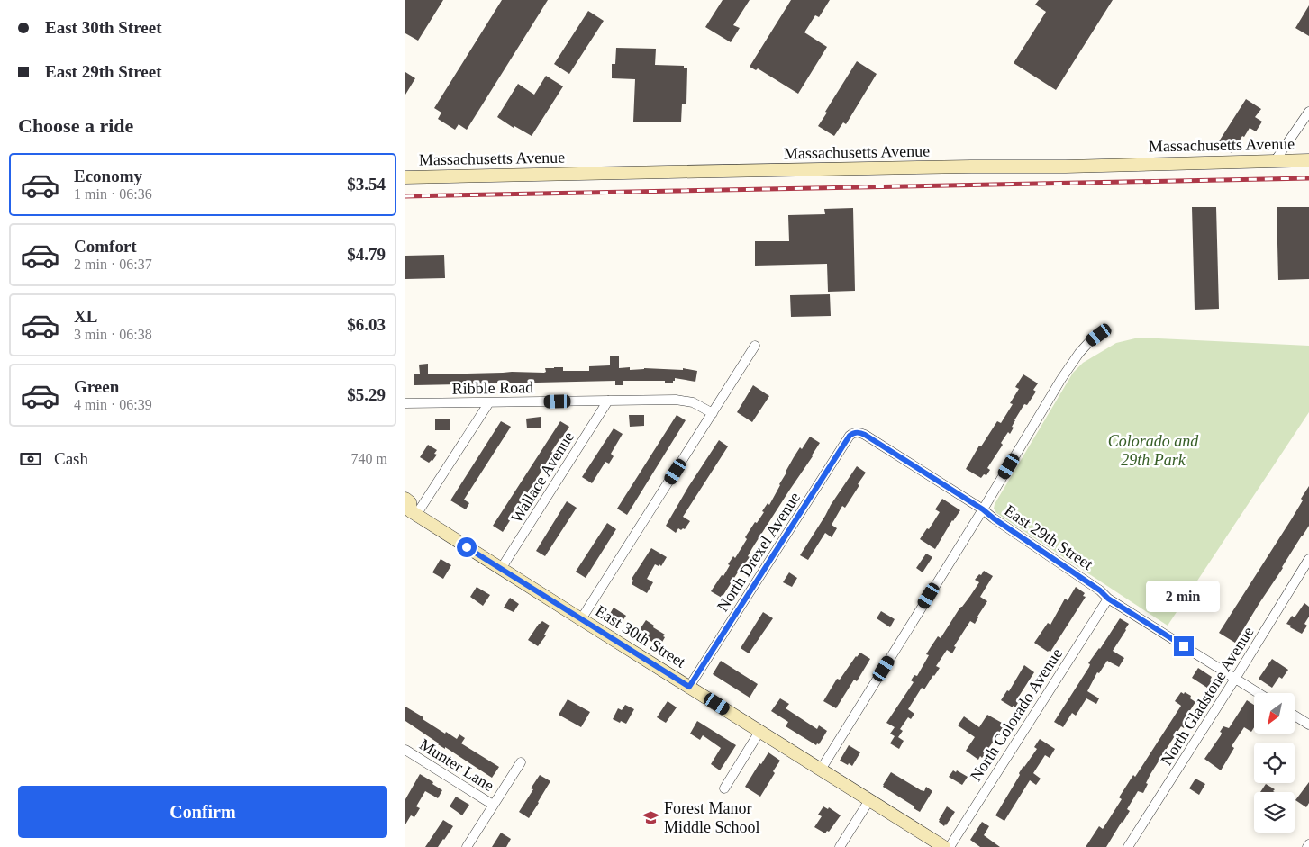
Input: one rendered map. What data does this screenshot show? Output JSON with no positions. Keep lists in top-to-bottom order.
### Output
{
  "streets": {
    "main road": ["Massachusetts Avenue", "East 30th Street"],
    "street": [
      "Ribble Road",
      "Wallace Avenue",
      "East 29th Street",
      "North Drexel Avenue",
      "North Gladstone Avenue",
      "North Colorado Avenue",
      "Munter Lane"
    ]
  },
  "crossings": [
    ["Ribble Road", "Wallace Avenue"],
    ["Wallace Avenue", "East 30th Street"],
    ["East 29th Street", "North Drexel Avenue"],
    ["East 29th Street", "North Gladstone Avenue"],
    ["East 29th Street", "North Colorado Avenue"],
    ["North Drexel Avenue", "East 30th Street"]
  ],
  "parks": ["Colorado and 29th Park"],
  "places": {
    "school or university": ["Forest Manor Middle School"]
  },
  "north": "bottom left",
  "page": {
    "banner": ["East 30th Street", "East 29th Street"],
    "heading": "Choose a ride",
    "list": [
      {
        "name": "Economy",
        "note": "1 min · 06:36",
        "value": "$3.54"
      },
      {
        "name": "Comfort",
        "note": "2 min · 06:37",
        "value": "$4.79"
      },
      {
        "name": "XL",
        "note": "3 min · 06:38",
        "value": "$6.03"
      },
      {
        "name": "Green",
        "note": "4 min · 06:39",
        "value": "$5.29"
      }
    ],
    "pay": ["Cash", "740 m"],
    "bubble": "2 min",
    "buttons": "Confirm"
  }
}
